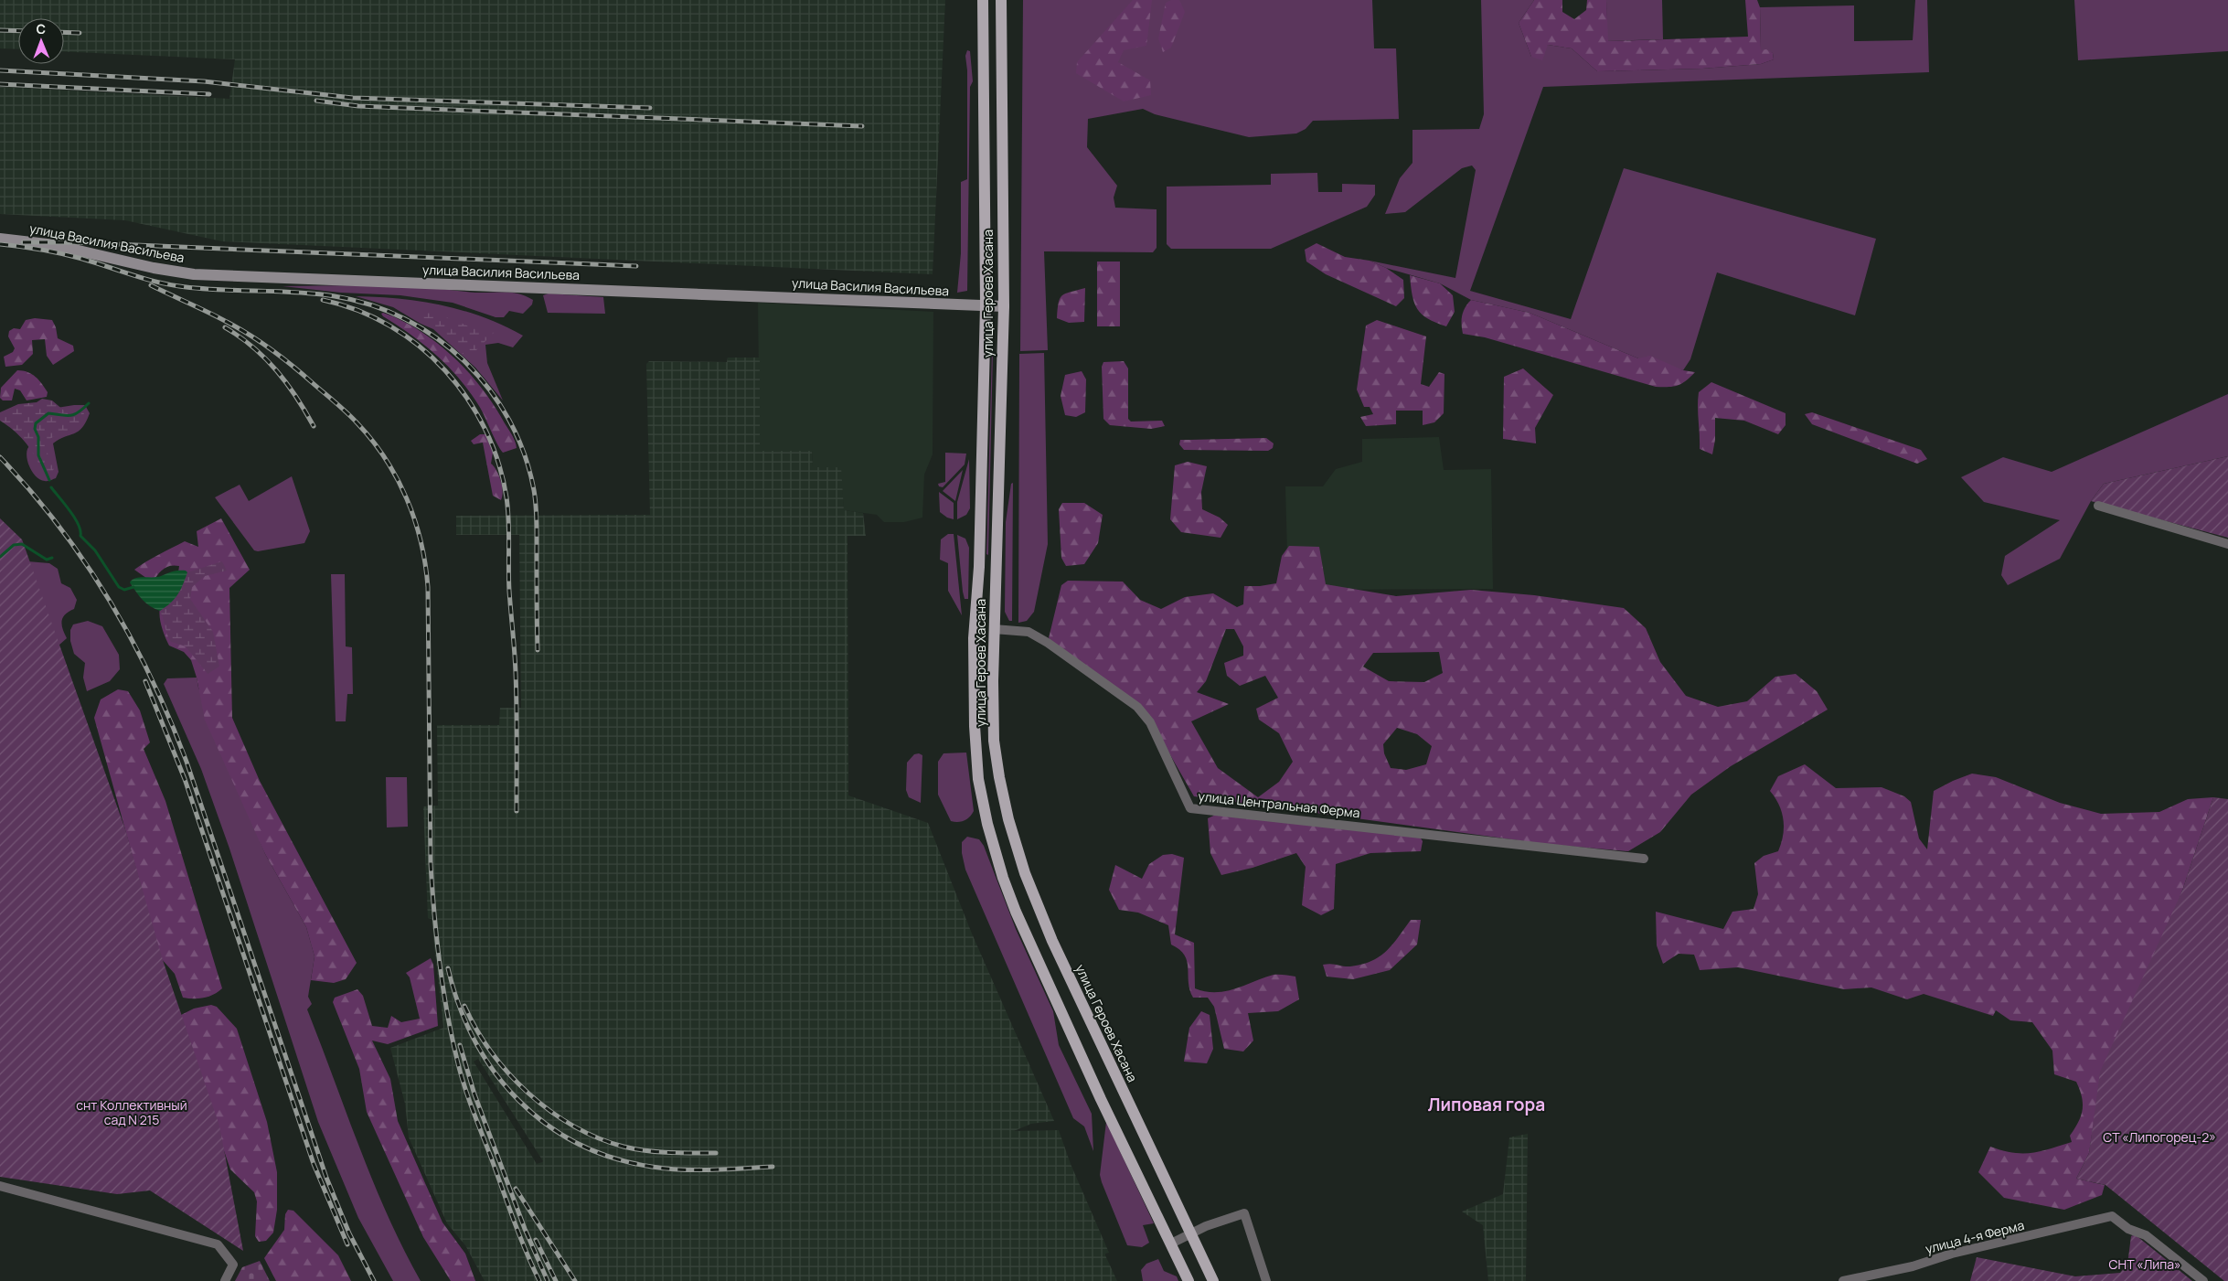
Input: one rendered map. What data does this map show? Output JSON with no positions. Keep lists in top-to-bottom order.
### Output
{
  "streets": {
    "main road": ["улица Василия Васильева", "улица Героев Хасана"],
    "street": ["улица Центральная Ферма", "улица 4-я Ферма"]
  },
  "crossings": [
    ["улица Василия Васильева", "улица Героев Хасана"],
    ["улица Героев Хасана", "улица Центральная Ферма"]
  ],
  "districts": ["Липовая гора"],
  "parks": ["снт Коллективный сад N 215", "СТ «Липогорец-2»", "СНТ «Липа»"],
  "north": "top"
}
